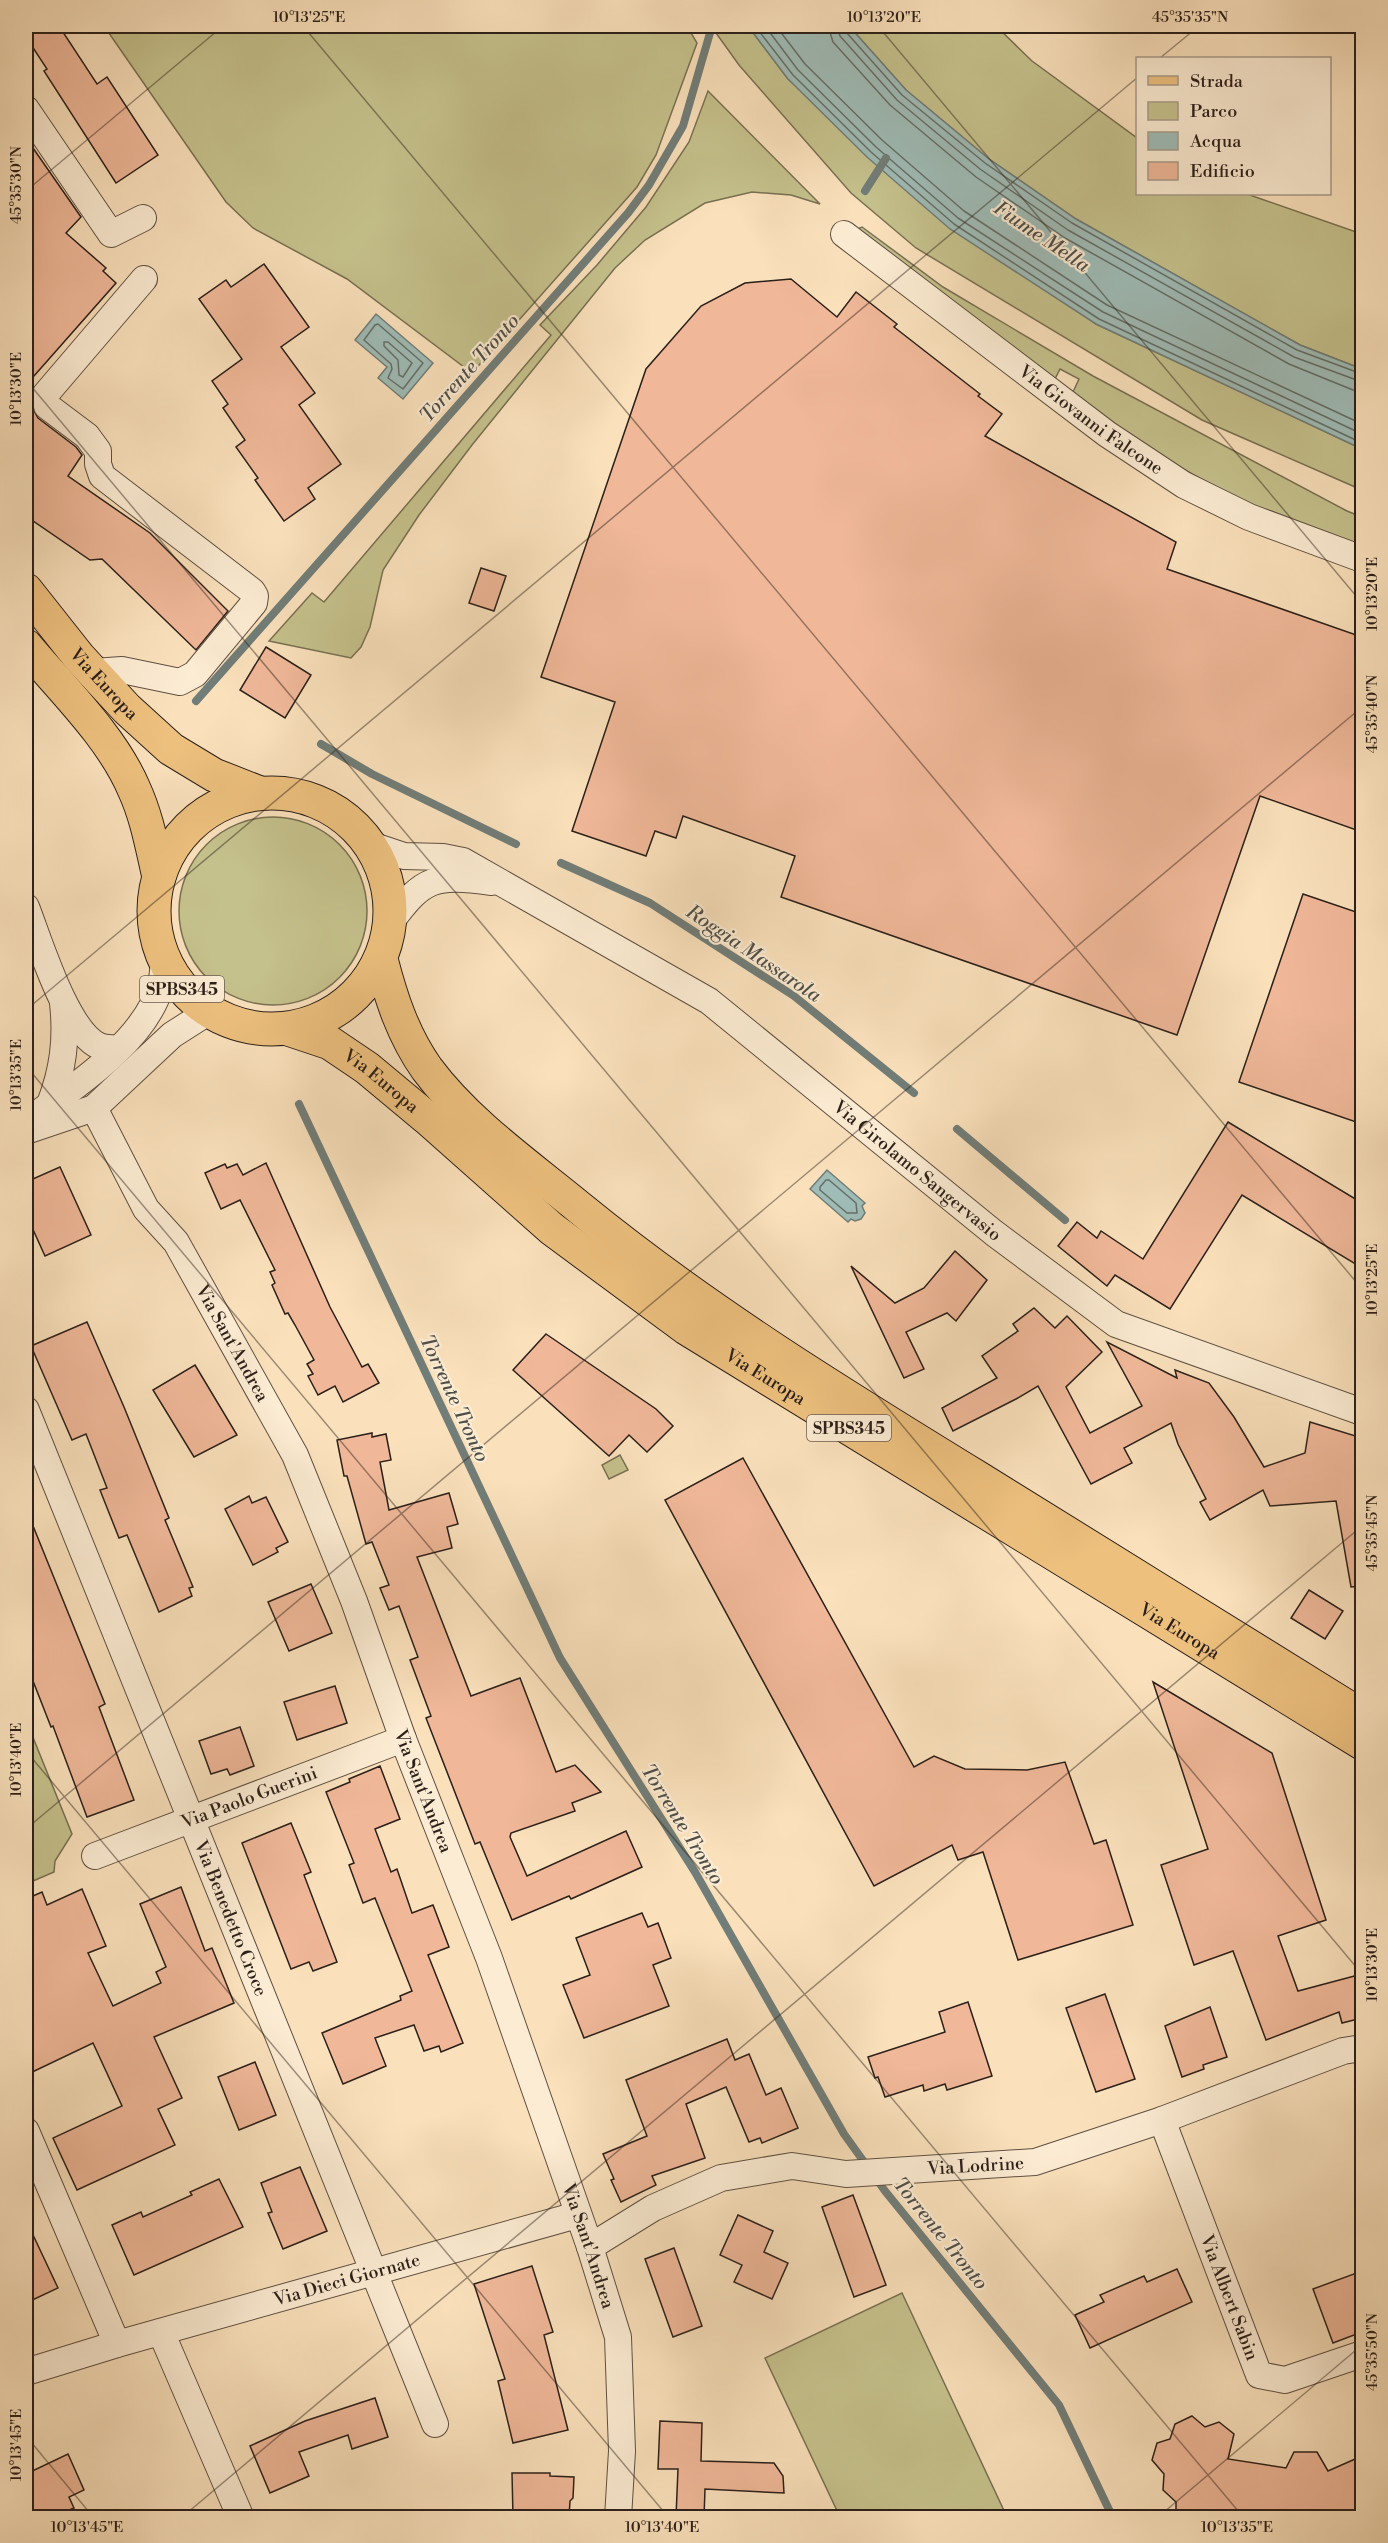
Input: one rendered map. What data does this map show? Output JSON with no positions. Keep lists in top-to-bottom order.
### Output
{
  "streets": {
    "main road": ["Via Europa", "SPBS345"],
    "street": [
      "Via Giovanni Falcone",
      "Via Girolamo Sangervasio",
      "Via Sant'Andrea",
      "Via Paolo Guerini",
      "Via Benedetto Croce",
      "Via Lodrine",
      "Via Dieci Giornate",
      "Via Albert Sabin"
    ]
  },
  "crossings": [
    ["Via Europa", "Via Girolamo Sangervasio"],
    ["Via Sant'Andrea", "Via Paolo Guerini"],
    ["Via Sant'Andrea", "Via Lodrine"],
    ["Via Sant'Andrea", "Via Dieci Giornate"],
    ["Via Paolo Guerini", "Via Benedetto Croce"],
    ["Via Benedetto Croce", "Via Dieci Giornate"],
    ["Via Lodrine", "Via Albert Sabin"]
  ],
  "water": ["Fiume Mella", "Torrente Tronto", "Roggia Massarola"],
  "legend": [
    "Strada",
    "Parco",
    "Acqua",
    "Edificio"
  ],
  "coordinates": [
    "10°13'25\"E",
    "10°13'20\"E",
    "45°35'35\"N",
    "45°35'30\"N",
    "10°13'30\"E",
    "45°35'40\"N",
    "10°13'35\"E",
    "45°35'45\"N",
    "10°13'40\"E",
    "45°35'50\"N",
    "10°13'45\"E"
  ]
}
